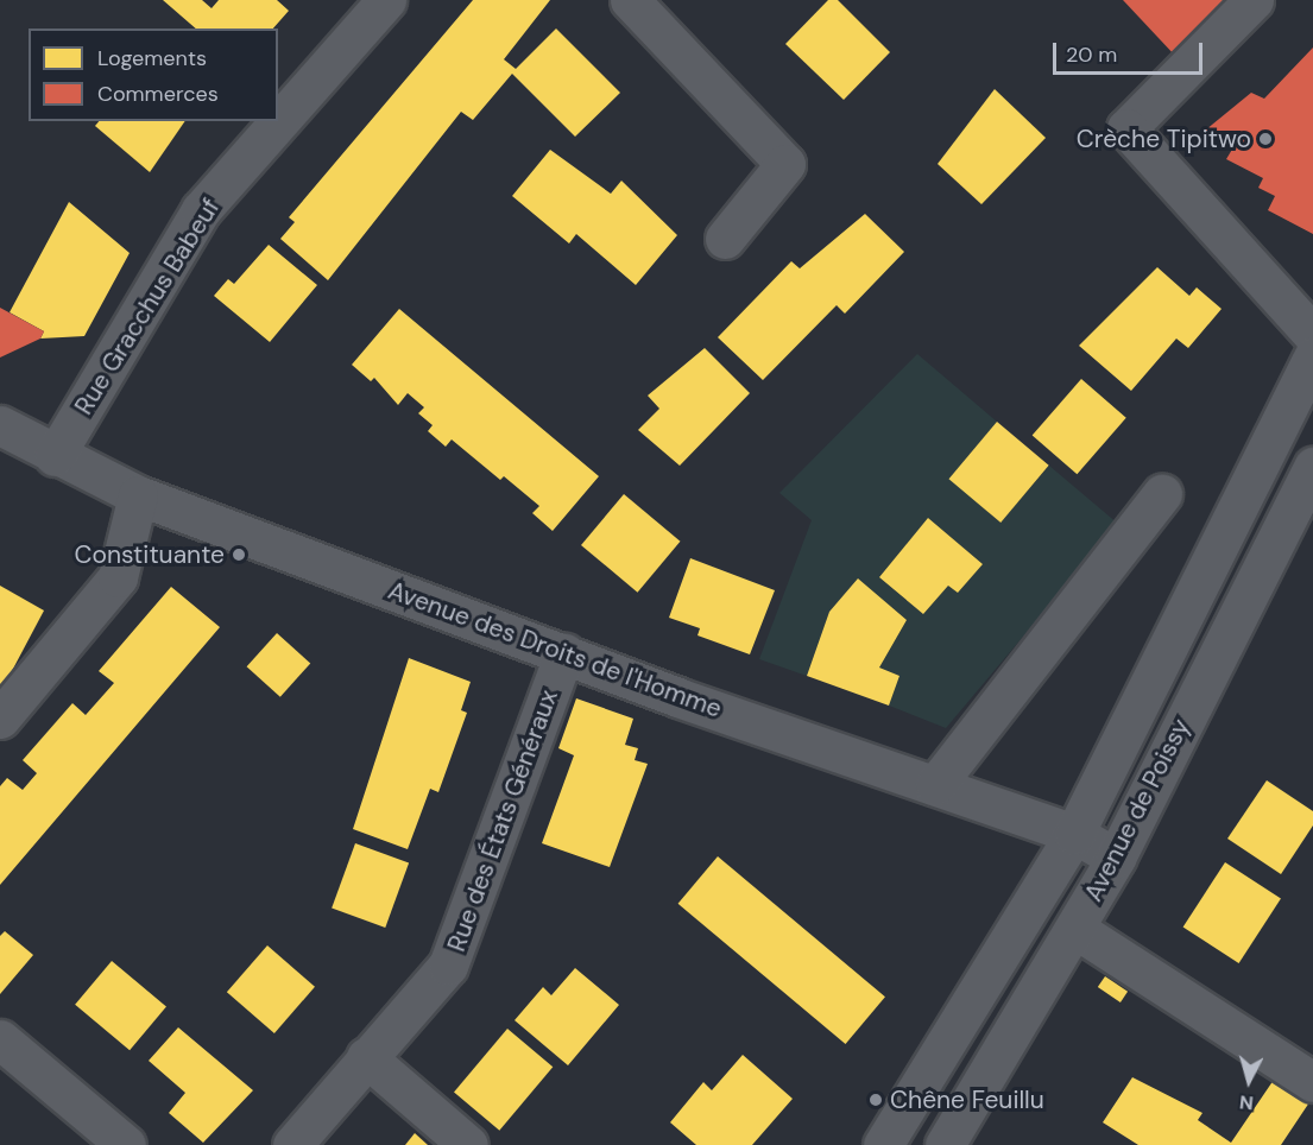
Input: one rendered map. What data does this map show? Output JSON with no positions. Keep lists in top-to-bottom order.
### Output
{
  "streets": {
    "street": [
      "Rue Gracchus Babeuf",
      "Avenue des Droits de l'Homme",
      "Avenue de Poissy",
      "Rue des États Généraux"
    ]
  },
  "crossings": [
    ["Rue Gracchus Babeuf", "Avenue des Droits de l'Homme"],
    ["Avenue des Droits de l'Homme", "Avenue de Poissy"],
    ["Avenue des Droits de l'Homme", "Rue des États Généraux"]
  ],
  "places": ["Crèche Tipitwo", "Constituante", "Chêne Feuillu"],
  "legend": ["Logements", "Commerces"],
  "scale_bar": "20 m",
  "north": "bottom"
}
